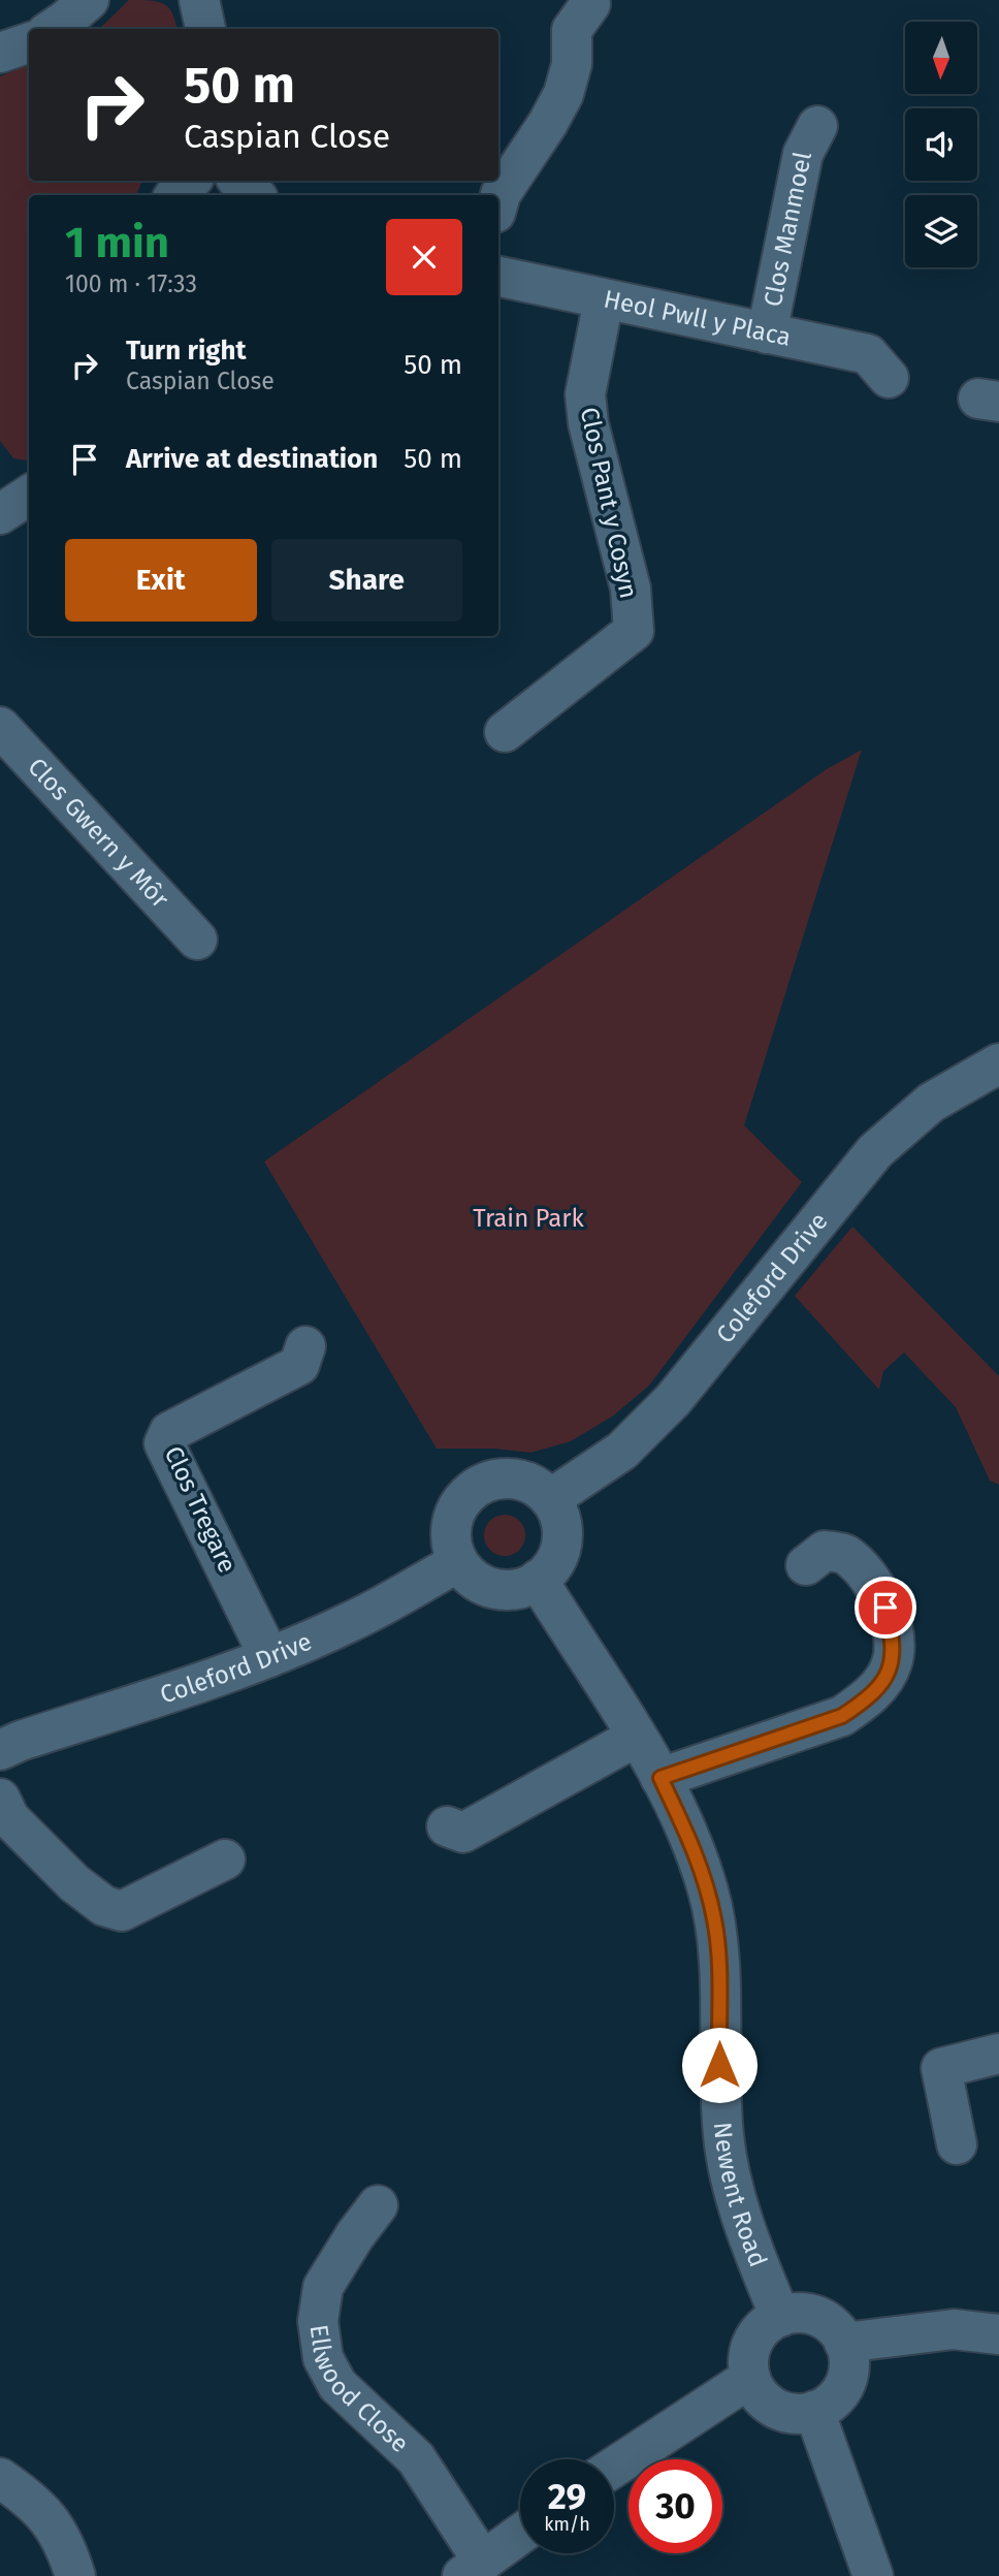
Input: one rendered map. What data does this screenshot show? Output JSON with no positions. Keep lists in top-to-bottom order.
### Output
{
  "streets": {
    "street": [
      "Clos Manmoel",
      "Heol Pwll y Placa",
      "Clos Pant y Cosyn",
      "Clos Gwern y Môr",
      "Coleford Drive",
      "Clos Tregare",
      "Newent Road",
      "Ellwood Close"
    ]
  },
  "crossings": [
    ["Clos Manmoel", "Heol Pwll y Placa"],
    ["Heol Pwll y Placa", "Clos Pant y Cosyn"],
    ["Coleford Drive", "Clos Tregare"],
    ["Coleford Drive", "Newent Road"]
  ],
  "parks": ["Train Park"],
  "north": "bottom",
  "page": {
    "turn": ["50 m", "Caspian Close"],
    "heading": ["1 min", "100 m · 17:33"],
    "list": [
      {
        "name": "Turn right",
        "note": "Caspian Close",
        "value": "50 m"
      },
      {
        "name": "Arrive at destination",
        "value": "50 m"
      }
    ],
    "buttons": ["Exit", "Share"],
    "speed": "29 km/h",
    "limit": "30"
  }
}
